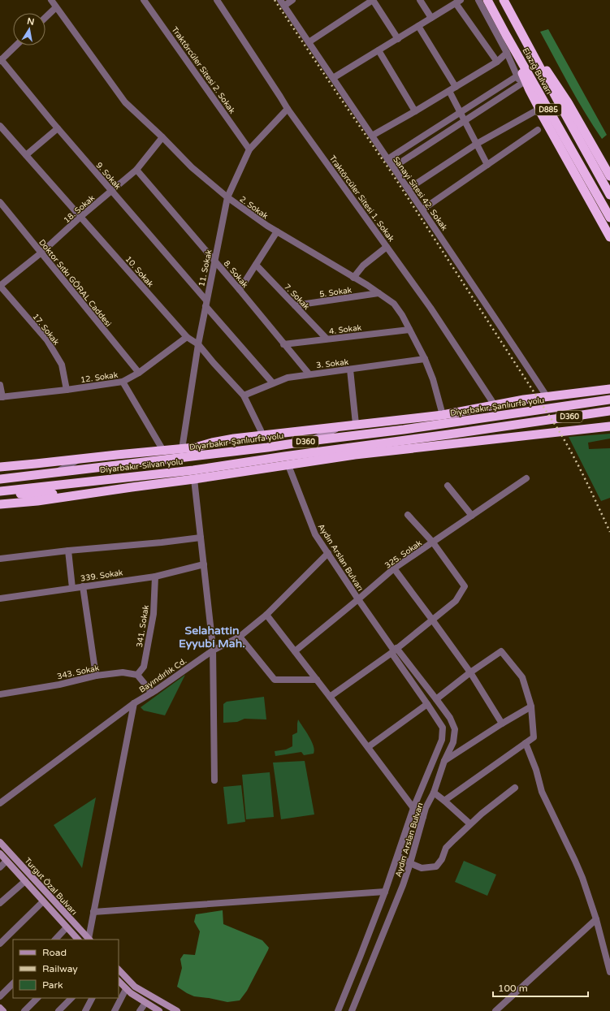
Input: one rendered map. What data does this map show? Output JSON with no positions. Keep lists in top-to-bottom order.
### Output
{
  "streets": {
    "highway": [
      "Elazığ Bulvarı",
      "D885",
      "Diyarbakır-Şanlıurfa yolu",
      "D360",
      "Diyarbakır-Silvan yolu"
    ],
    "main road": ["Turgut Özal Bulvarı"],
    "street": [
      "Traktörcüler Sitesi 2. Sokak",
      "9. Sokak",
      "Sanayi Sitesi 42. Sokak",
      "Traktörcüler Sitesi 1. Sokak",
      "2. Sokak",
      "18. Sokak",
      "11. Sokak",
      "10. Sokak",
      "8. Sokak",
      "Doktor Sıtkı GÖRAL Caddesi",
      "5. Sokak",
      "7. Sokak",
      "17. Sokak",
      "4. Sokak",
      "3. Sokak",
      "12. Sokak",
      "325. Sokak",
      "Aydın Arslan Bulvarı",
      "339. Sokak",
      "341. Sokak",
      "343. Sokak",
      "Bayındırlık Cd."
    ]
  },
  "crossings": [
    ["Traktörcüler Sitesi 2. Sokak", "11. Sokak"],
    ["9. Sokak", "18. Sokak"],
    ["9. Sokak", "11. Sokak"],
    ["9. Sokak", "3. Sokak"],
    ["Traktörcüler Sitesi 1. Sokak", "11. Sokak"],
    ["2. Sokak", "18. Sokak"],
    ["2. Sokak", "11. Sokak"],
    ["2. Sokak", "5. Sokak"],
    ["2. Sokak", "4. Sokak"],
    ["2. Sokak", "3. Sokak"],
    ["18. Sokak", "10. Sokak"],
    ["18. Sokak", "8. Sokak"],
    ["18. Sokak", "Doktor Sıtkı GÖRAL Caddesi"],
    ["18. Sokak", "17. Sokak"],
    ["11. Sokak", "10. Sokak"],
    ["11. Sokak", "8. Sokak"],
    ["10. Sokak", "3. Sokak"],
    ["10. Sokak", "12. Sokak"],
    ["8. Sokak", "4. Sokak"],
    ["8. Sokak", "3. Sokak"],
    ["Doktor Sıtkı GÖRAL Caddesi", "12. Sokak"],
    ["5. Sokak", "7. Sokak"],
    ["7. Sokak", "4. Sokak"],
    ["17. Sokak", "12. Sokak"],
    ["D360", "Diyarbakır-Silvan yolu"],
    ["D360", "Aydın Arslan Bulvarı"],
    ["325. Sokak", "Aydın Arslan Bulvarı"],
    ["Aydın Arslan Bulvarı", "Bayındırlık Cd."],
    ["339. Sokak", "341. Sokak"],
    ["341. Sokak", "343. Sokak"]
  ],
  "districts": ["Selahattin Eyyubi Mah."],
  "legend": ["Road", "Railway", "Park"],
  "scale_bar": "100 m",
  "north": "top"
}
